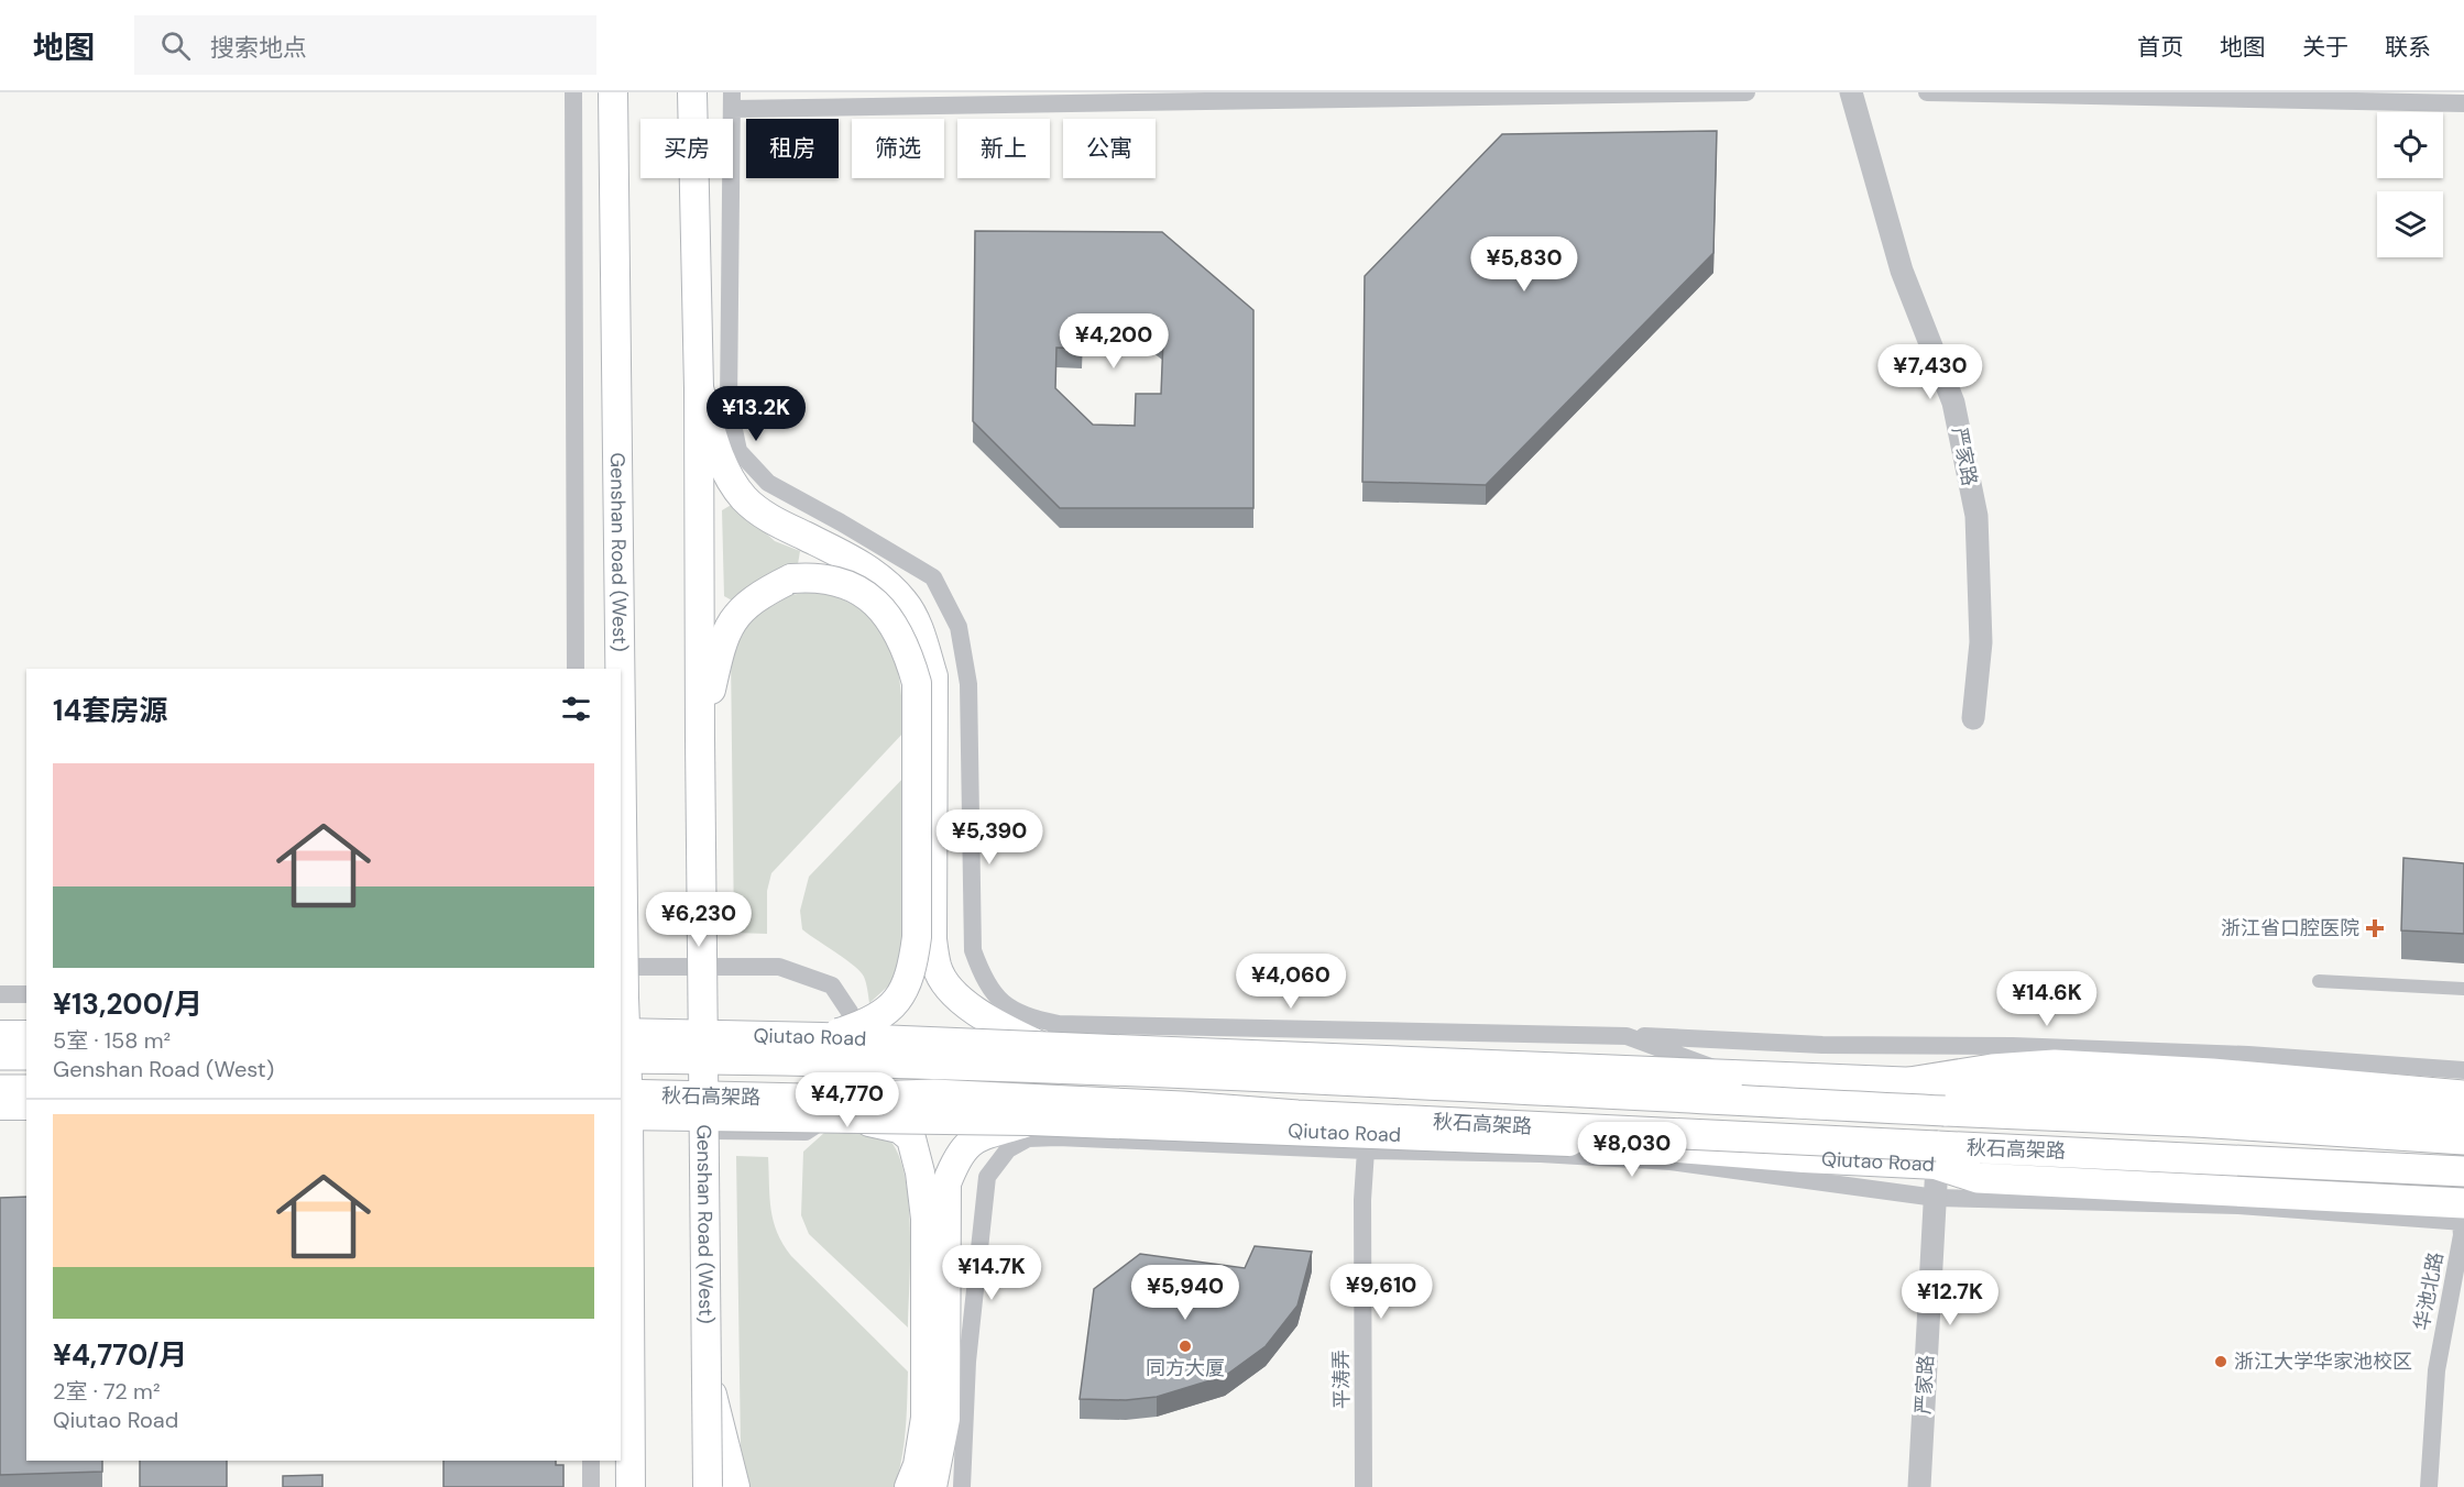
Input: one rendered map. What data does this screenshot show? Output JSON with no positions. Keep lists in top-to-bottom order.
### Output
{
  "streets": {
    "highway": ["秋石高架路"],
    "main road": ["Genshan Road (West)", "Qiutao Road"],
    "street": ["严家路", "华池北路", "平涛弄"]
  },
  "crossings": [
    ["严家路", "Qiutao Road"],
    ["Genshan Road (West)", "Qiutao Road"],
    ["Genshan Road (West)", "秋石高架路"],
    ["Qiutao Road", "秋石高架路"],
    ["Qiutao Road", "华池北路"]
  ],
  "places": {
    "health": ["浙江省口腔医院"],
    "other": ["同方大厦", "浙江大学华家池校区"]
  },
  "page": {
    "header": "地图",
    "search": "搜索地点",
    "nav": [
      "首页",
      "地图",
      "关于",
      "联系"
    ],
    "chip": [
      "买房",
      "租房",
      "筛选",
      "新上",
      "公寓"
    ],
    "price": [
      "¥5,830",
      "¥4,200",
      "¥7,430",
      "¥13.2K",
      "¥5,390",
      "¥6,230",
      "¥4,060",
      "¥14.6K",
      "¥4,770",
      "¥8,030",
      "¥14.7K",
      "¥9,610",
      "¥5,940",
      "¥12.7K"
    ],
    "heading": "14套房源",
    "list": [
      {
        "name": "¥13,200/月",
        "note": "5室 · 158 m² · Genshan Road (West)"
      },
      {
        "name": "¥4,770/月",
        "note": "2室 · 72 m² · Qiutao Road"
      }
    ]
  }
}
